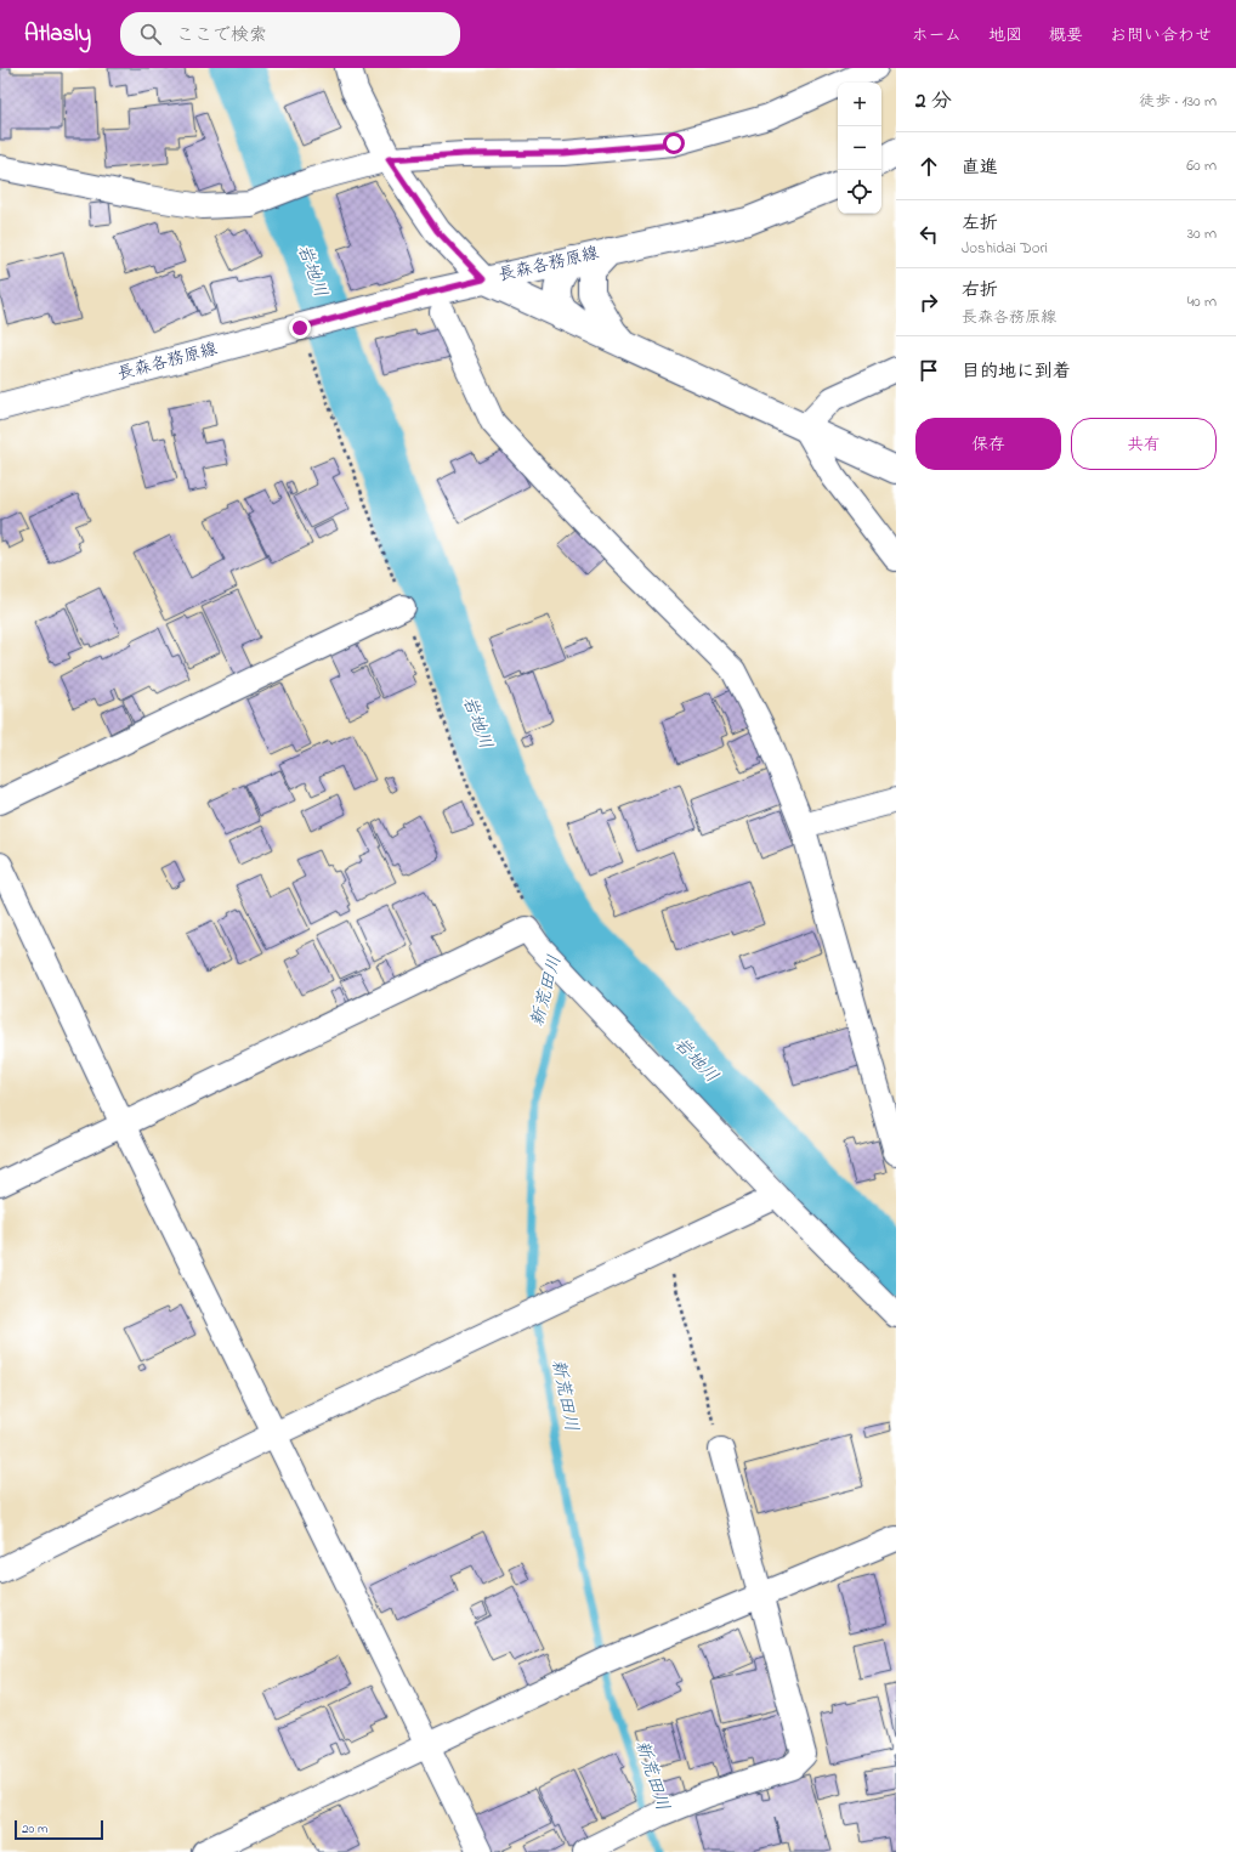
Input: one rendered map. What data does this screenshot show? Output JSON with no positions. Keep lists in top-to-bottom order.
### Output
{
  "streets": {
    "street": ["長森各務原線"]
  },
  "water": ["岩地川", "新荒田川"],
  "scale_bar": "20 m",
  "page": {
    "header": "Atlasly",
    "search": "ここで検索",
    "nav": [
      "ホーム",
      "地図",
      "概要",
      "お問い合わせ"
    ],
    "heading": ["2 分", "徒歩 · 130 m"],
    "map_buttons": ["+", "−"],
    "list": [
      ["直進", "60 m"],
      ["左折", "Joshidai Dori", "30 m"],
      ["右折", "長森各務原線", "40 m"],
      "目的地に到着"
    ],
    "buttons": ["保存", "共有"],
    "scale": "20 m"
  }
}
